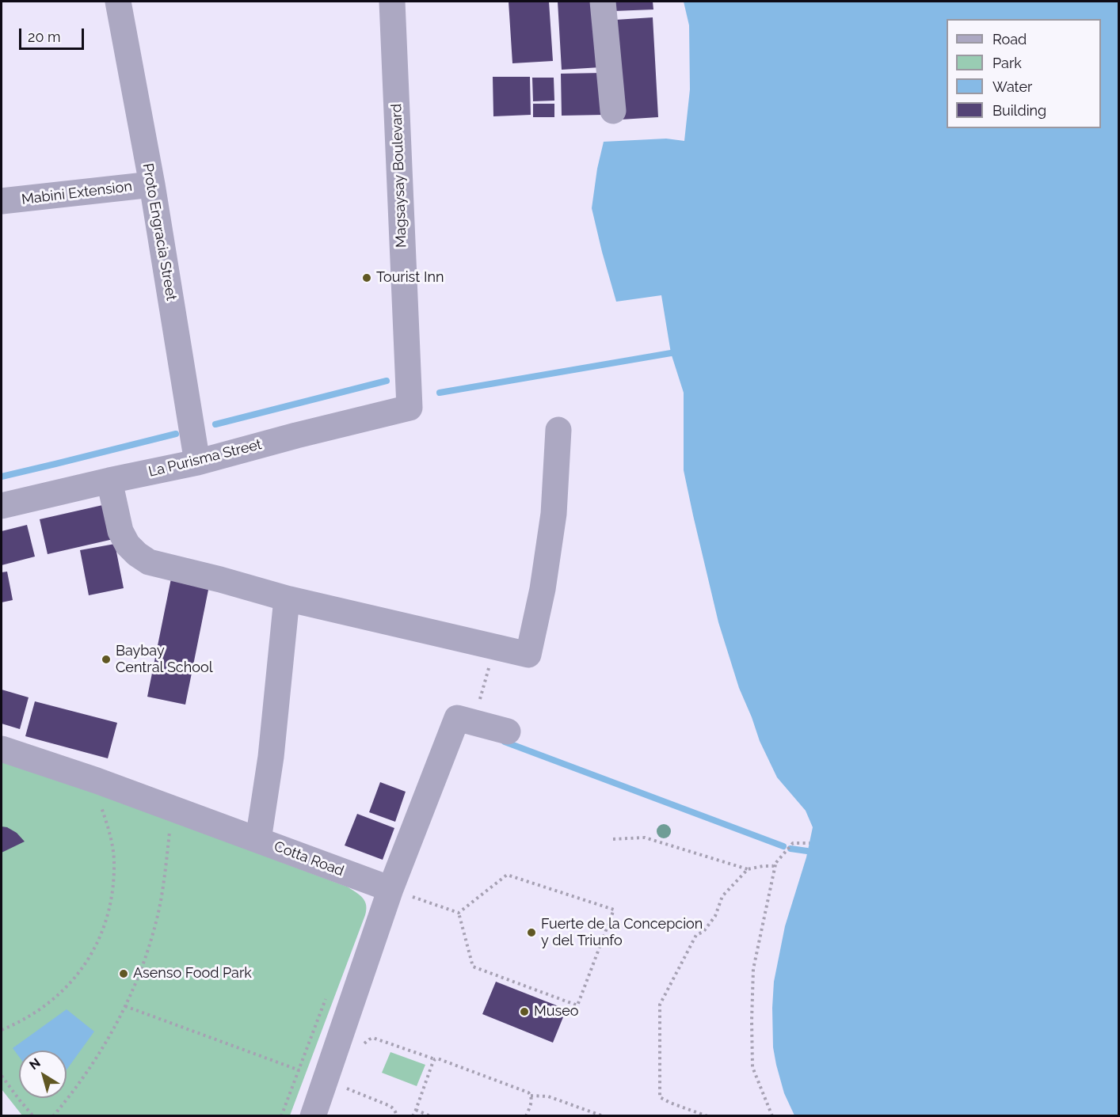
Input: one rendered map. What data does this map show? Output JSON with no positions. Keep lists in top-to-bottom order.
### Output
{
  "streets": {
    "street": [
      "Magsaysay Boulevard",
      "Mabini Extension",
      "Proto Engracia Street",
      "La Purisma Street",
      "Cotta Road"
    ]
  },
  "crossings": [
    ["Magsaysay Boulevard", "La Purisma Street"],
    ["Mabini Extension", "Proto Engracia Street"],
    ["Proto Engracia Street", "La Purisma Street"]
  ],
  "places": [
    "Tourist Inn",
    "Baybay Central School",
    "Fuerte de la Concepcion y del Triunfo",
    "Asenso Food Park",
    "Museo"
  ],
  "legend": [
    "Road",
    "Park",
    "Water",
    "Building"
  ],
  "scale_bar": "20 m",
  "north": "top left"
}
